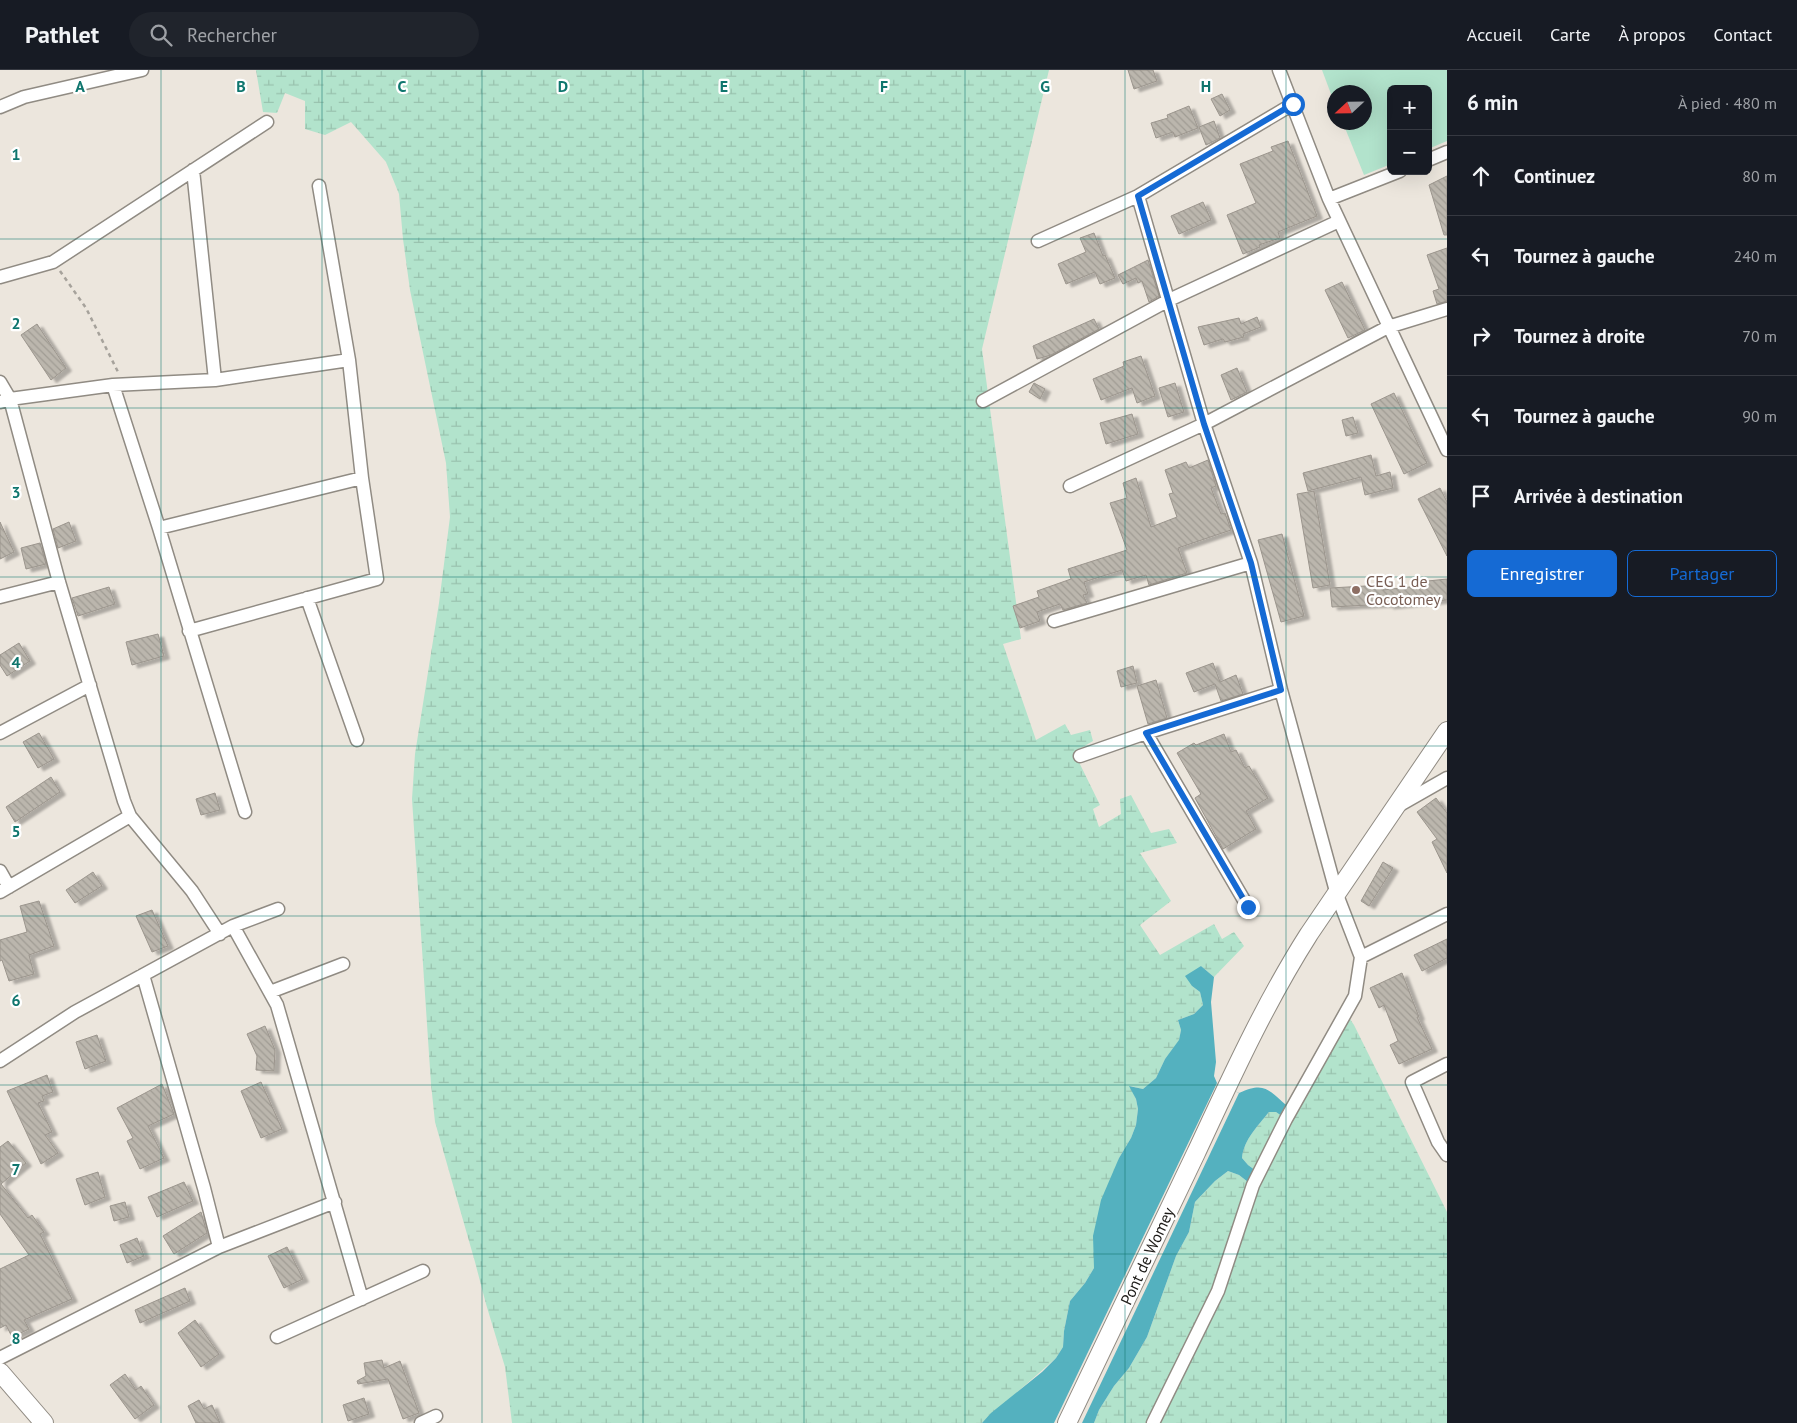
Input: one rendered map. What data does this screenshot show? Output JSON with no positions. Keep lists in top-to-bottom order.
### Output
{
  "streets": {
    "main road": ["Pont de Womey"]
  },
  "places": ["CEG 1 de Cocotomey"],
  "north": "left",
  "page": {
    "header": "Pathlet",
    "search": "Rechercher",
    "nav": [
      "Accueil",
      "Carte",
      "À propos",
      "Contact"
    ],
    "heading": ["6 min", "À pied · 480 m"],
    "map_buttons": ["+", "−"],
    "list": [
      ["Continuez", "80 m"],
      ["Tournez à gauche", "240 m"],
      ["Tournez à droite", "70 m"],
      ["Tournez à gauche", "90 m"],
      "Arrivée à destination"
    ],
    "buttons": ["Enregistrer", "Partager"]
  },
  "grid": {
    "columns": [
      "A",
      "B",
      "C",
      "D",
      "E",
      "F",
      "G",
      "H"
    ],
    "rows": [
      "1",
      "2",
      "3",
      "4",
      "5",
      "6",
      "7",
      "8"
    ]
  }
}
